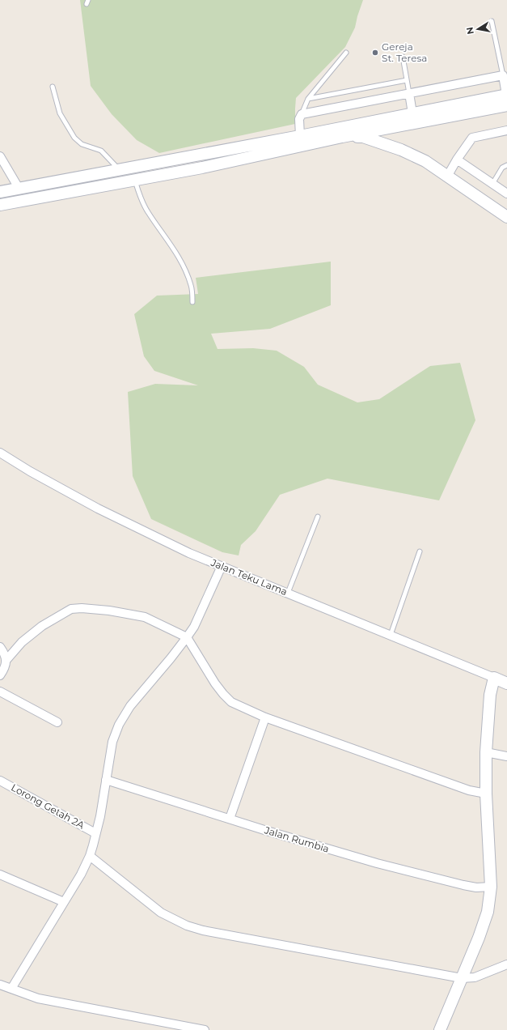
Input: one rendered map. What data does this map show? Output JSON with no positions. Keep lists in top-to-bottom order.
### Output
{
  "streets": {
    "main road": ["Jalan Teku Lama"],
    "street": ["Lorong Getah 2A", "Jalan Rumbia"]
  },
  "places": ["Gereja St. Teresa"],
  "north": "left"
}
